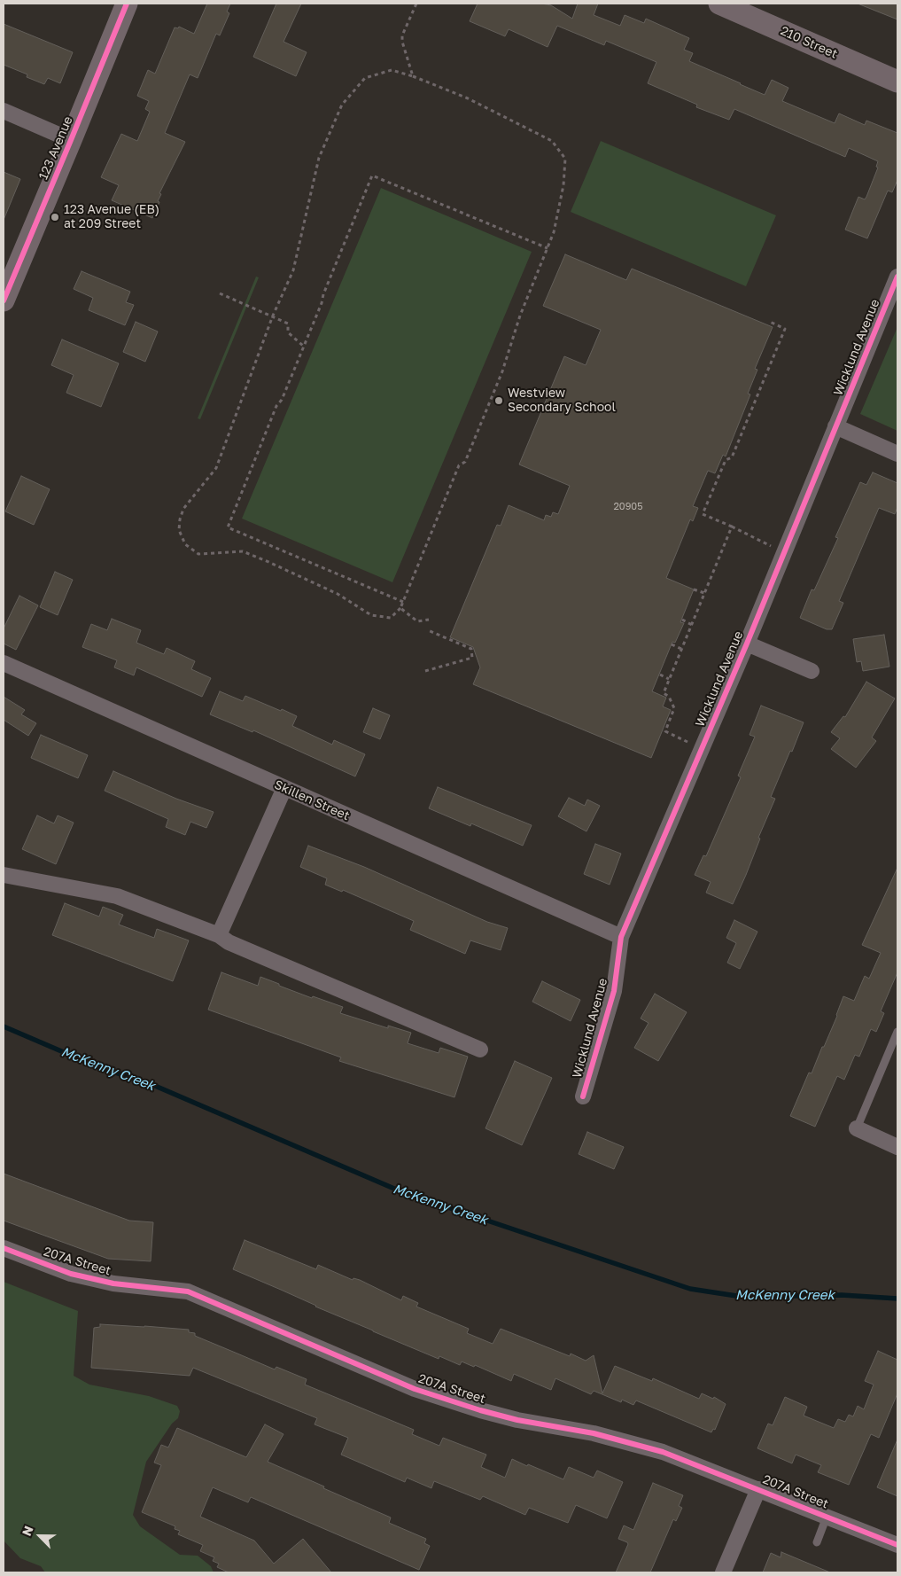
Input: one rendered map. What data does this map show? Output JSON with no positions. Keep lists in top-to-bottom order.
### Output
{
  "streets": {
    "street": [
      "210 Street",
      "123 Avenue",
      "Wicklund Avenue",
      "Skillen Street",
      "207A Street"
    ]
  },
  "crossings": [
    ["Wicklund Avenue", "Skillen Street"]
  ],
  "water": ["McKenny Creek"],
  "places": ["123 Avenue (EB) at 209 Street", "Westview Secondary School"],
  "house_numbers": ["20905"],
  "north": "top left"
}
